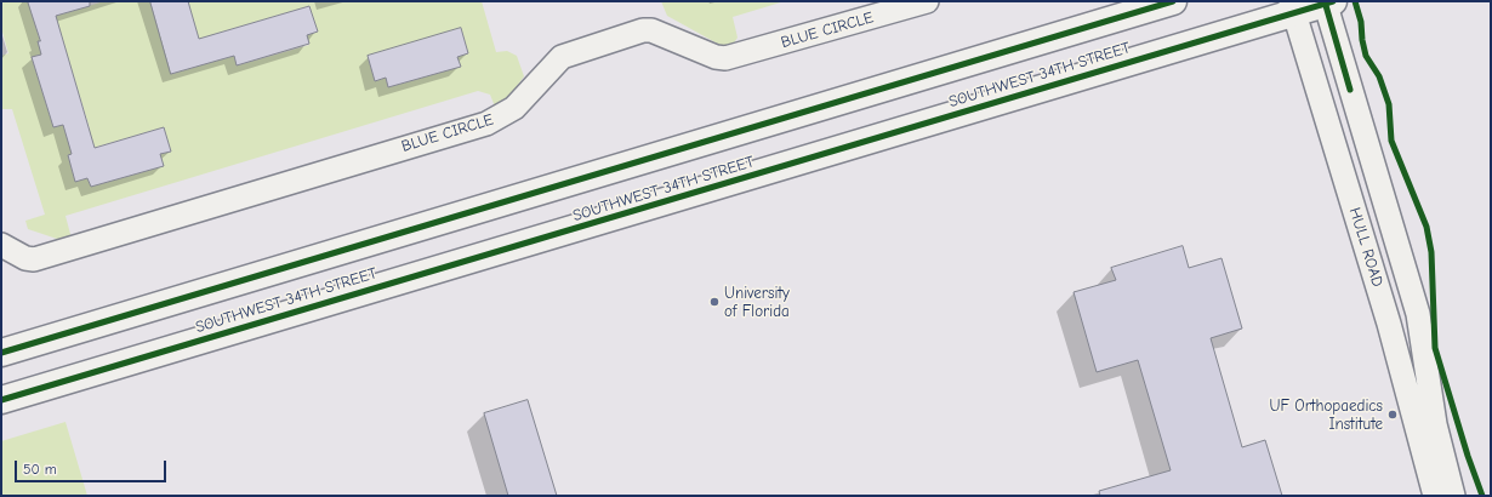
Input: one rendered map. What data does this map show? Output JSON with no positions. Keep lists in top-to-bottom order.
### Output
{
  "streets": {
    "main road": ["SOUTHWEST 34TH STREET"],
    "street": ["BLUE CIRCLE", "HULL ROAD"]
  },
  "crossings": [
    ["SOUTHWEST 34TH STREET", "HULL ROAD"]
  ],
  "places": ["University of Florida", "UF Orthopaedics Institute"],
  "scale_bar": "50 m"
}
